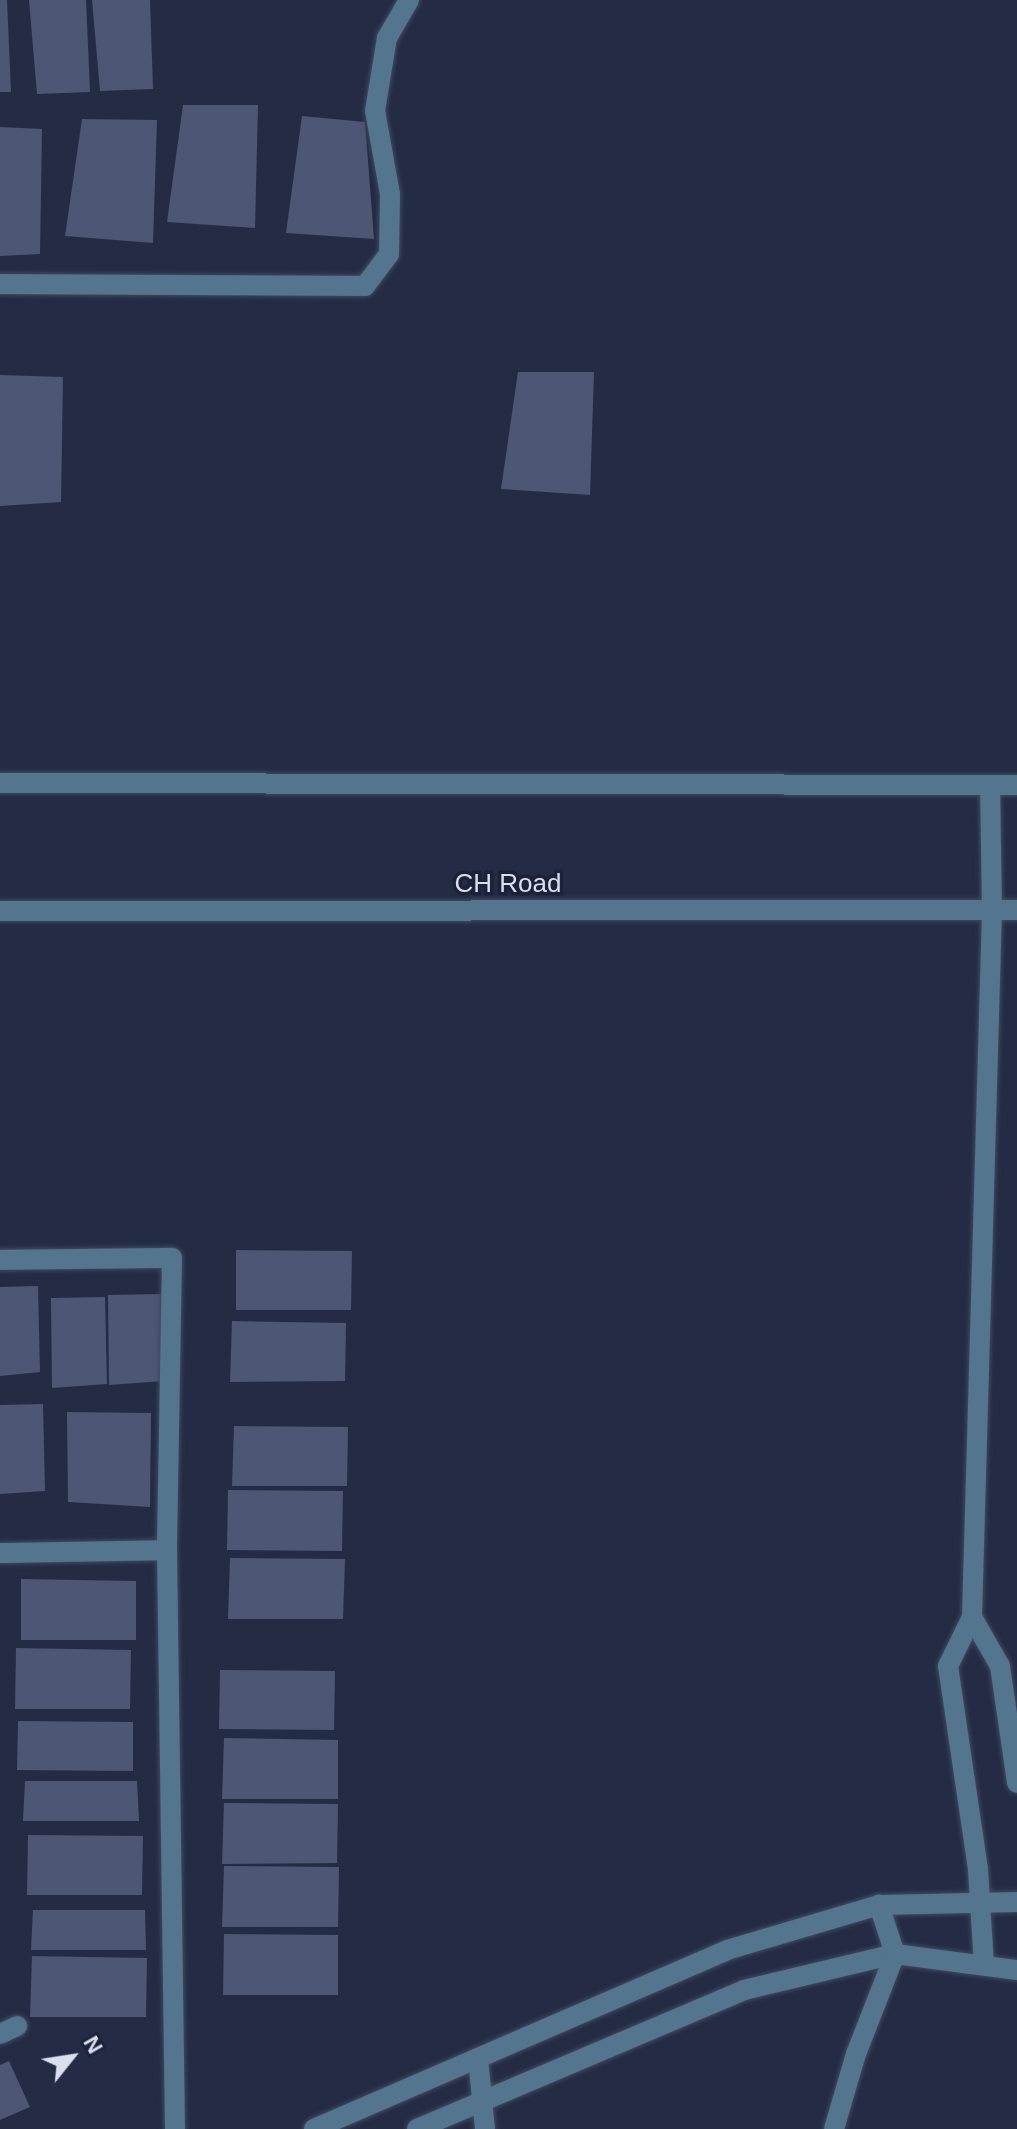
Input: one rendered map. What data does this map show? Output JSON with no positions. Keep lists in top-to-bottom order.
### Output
{
  "streets": {
    "street": ["CH Road"]
  },
  "north": "top right"
}
